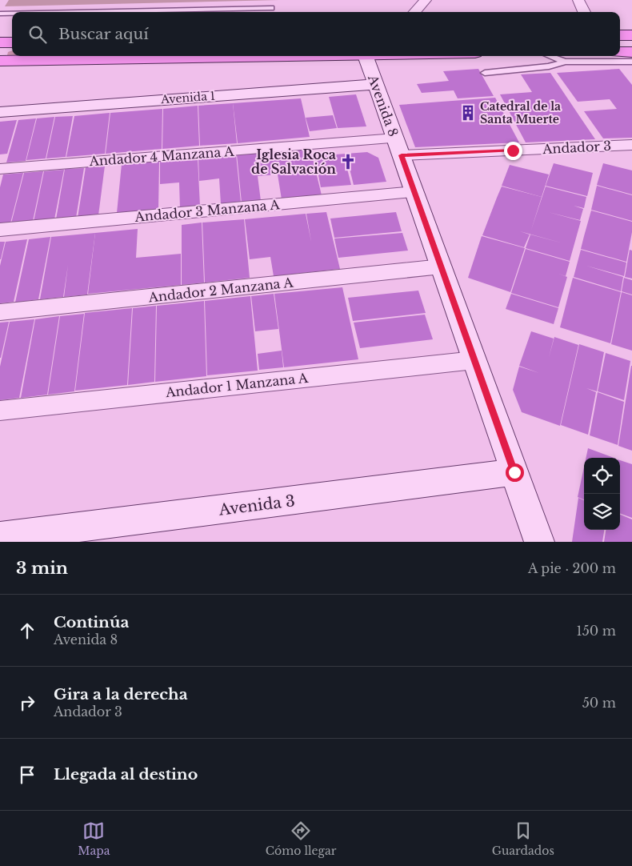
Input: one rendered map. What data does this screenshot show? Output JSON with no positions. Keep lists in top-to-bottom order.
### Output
{
  "streets": {
    "street": [
      "Avenida 1",
      "Avenida 8",
      "Andador 3",
      "Andador 4 Manzana A",
      "Andador 3 Manzana A",
      "Andador 2 Manzana A",
      "Andador 1 Manzana A",
      "Avenida 3"
    ]
  },
  "crossings": [
    ["Avenida 1", "Avenida 8"],
    ["Avenida 8", "Andador 3"],
    ["Avenida 8", "Andador 4 Manzana A"],
    ["Avenida 8", "Andador 3 Manzana A"],
    ["Avenida 8", "Andador 2 Manzana A"],
    ["Avenida 8", "Andador 1 Manzana A"],
    ["Avenida 8", "Avenida 3"],
    ["Andador 3", "Andador 4 Manzana A"]
  ],
  "places": {
    "building": ["Catedral de la Santa Muerte"],
    "church": ["Iglesia Roca de Salvación"]
  },
  "page": {
    "search": "Buscar aquí",
    "heading": ["3 min", "A pie · 200 m"],
    "list": [
      ["Continúa", "Avenida 8", "150 m"],
      ["Gira a la derecha", "Andador 3", "50 m"],
      "Llegada al destino"
    ],
    "nav": ["Mapa", "Cómo llegar", "Guardados"]
  }
}
